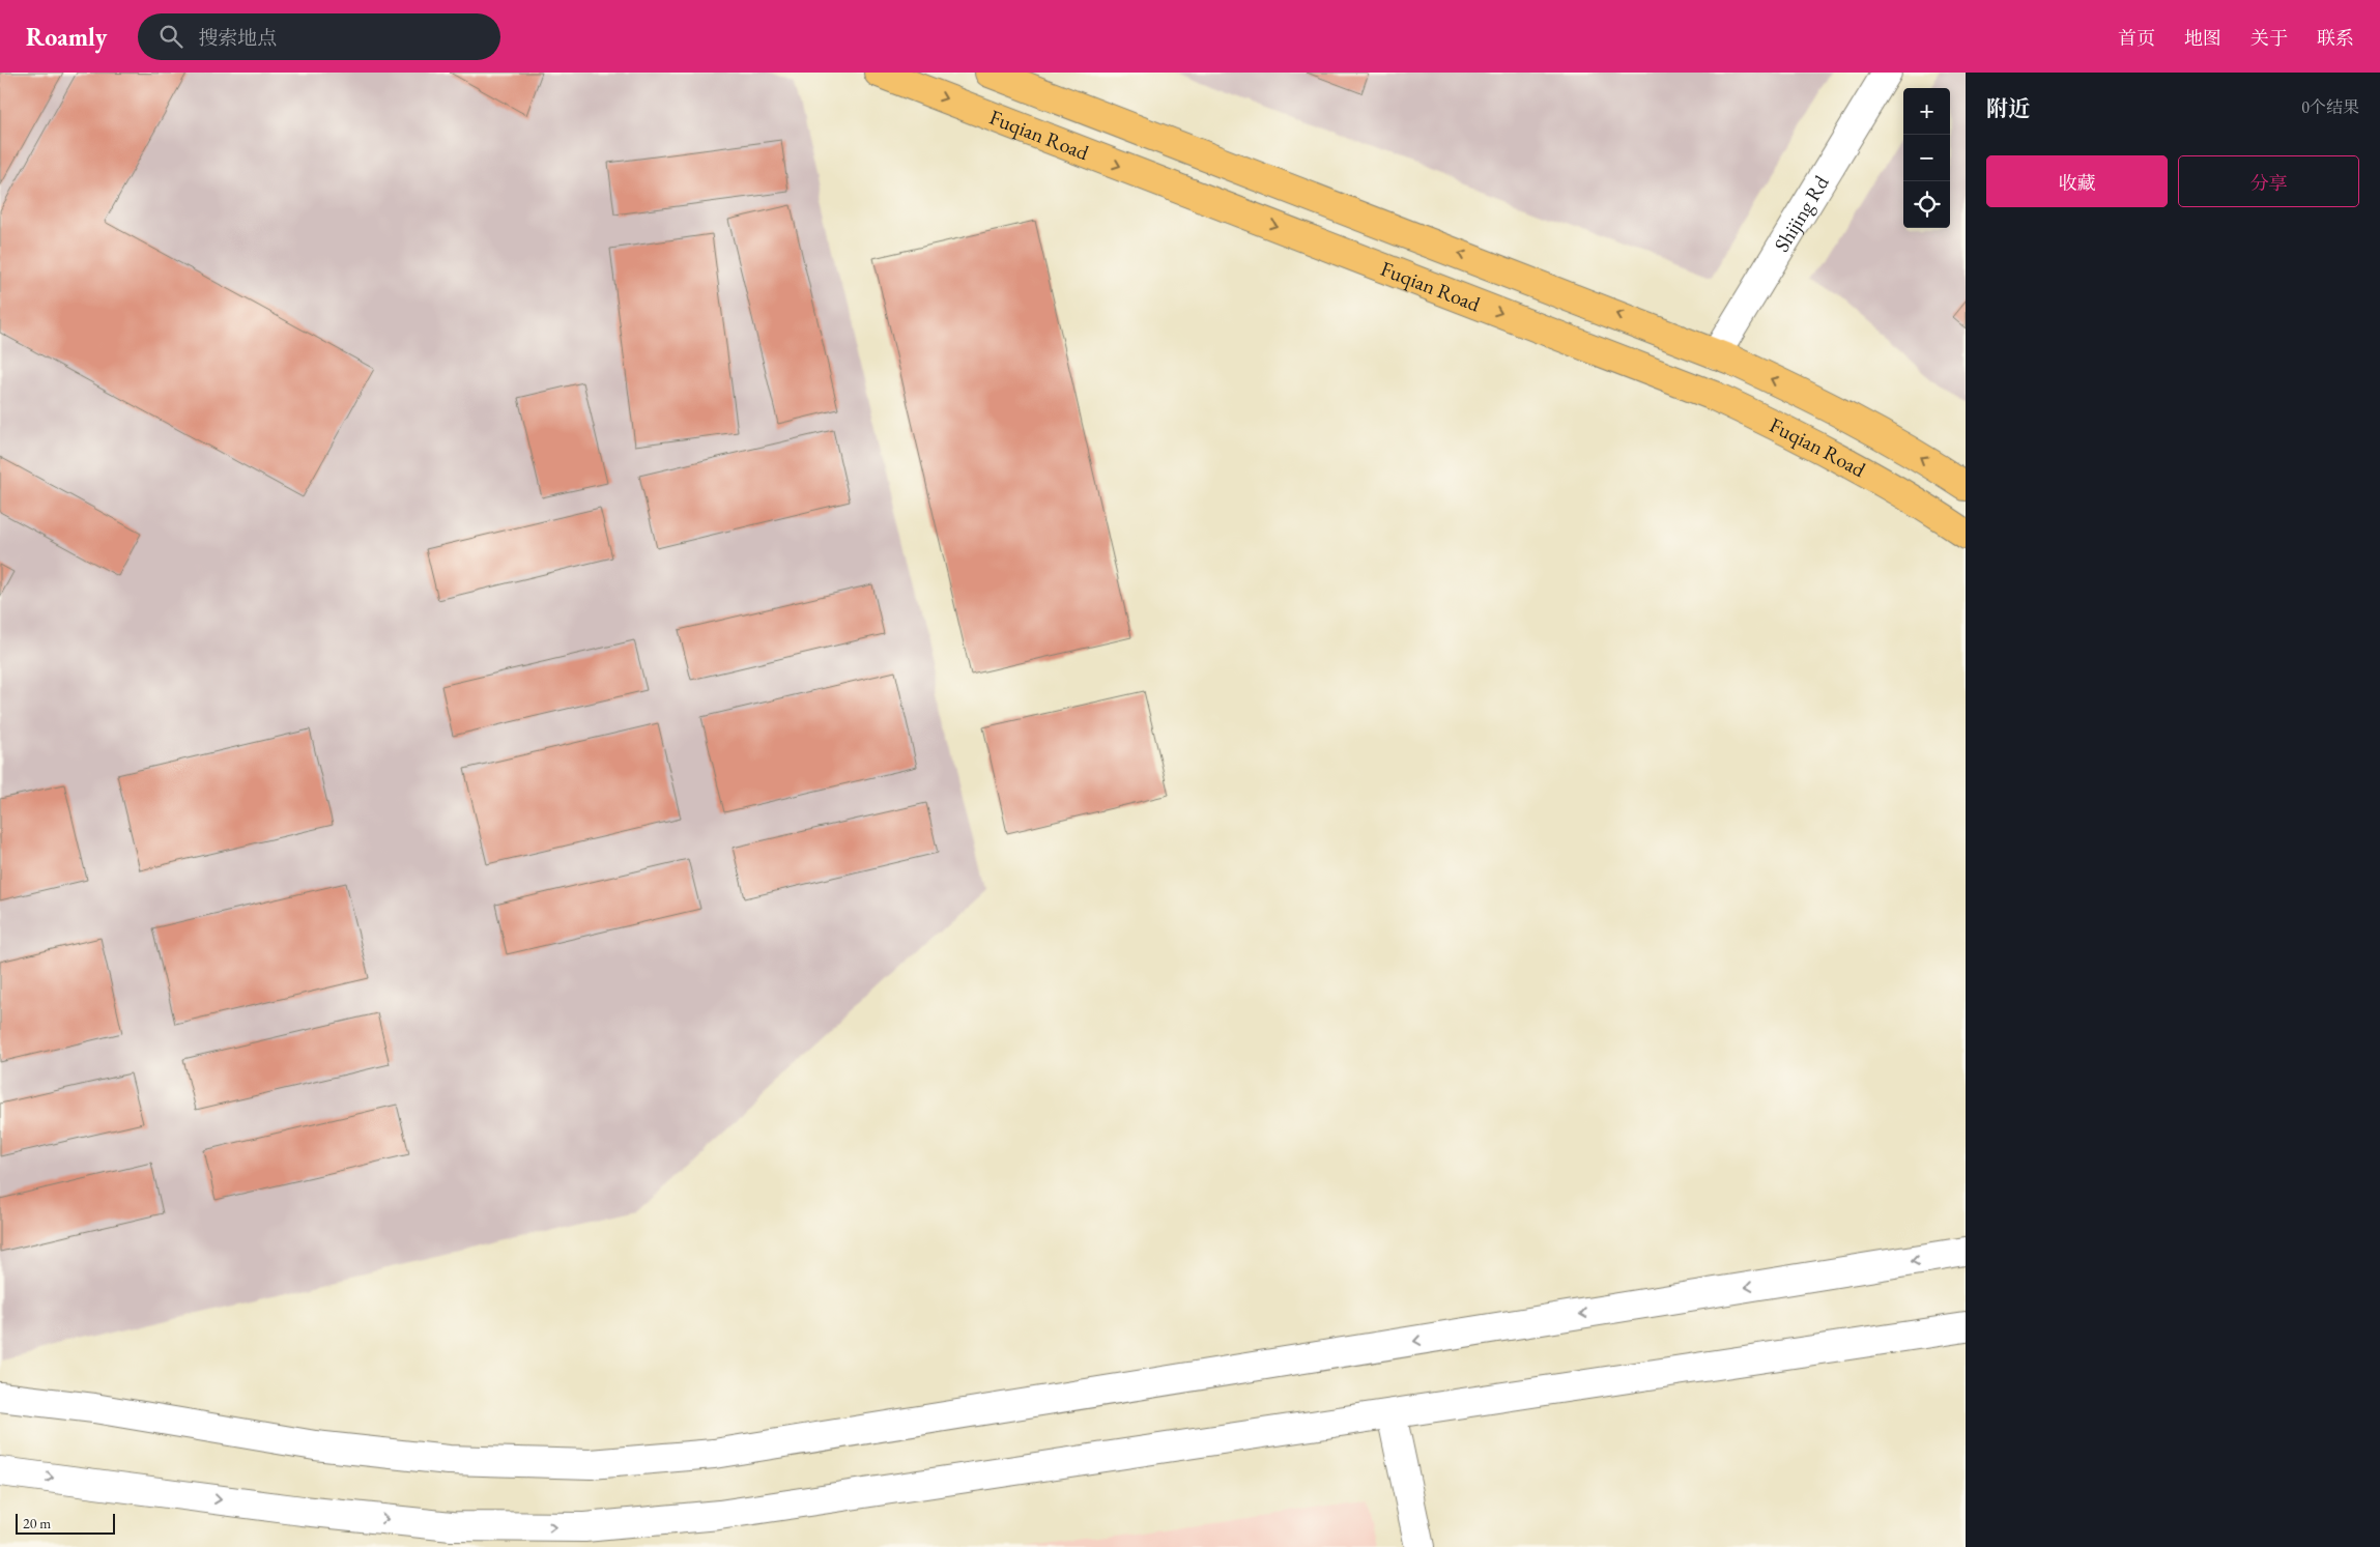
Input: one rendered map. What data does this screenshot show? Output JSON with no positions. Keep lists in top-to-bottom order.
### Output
{
  "streets": {
    "main road": ["Fuqian Road"],
    "street": ["Shijing Rd"]
  },
  "crossings": [
    ["Fuqian Road", "Shijing Rd"]
  ],
  "scale_bar": "20 m",
  "page": {
    "header": "Roamly",
    "search": "搜索地点",
    "nav": [
      "首页",
      "地图",
      "关于",
      "联系"
    ],
    "heading": ["附近", "0个结果"],
    "map_buttons": ["+", "−"],
    "buttons": ["收藏", "分享"],
    "scale": "20 m"
  }
}
